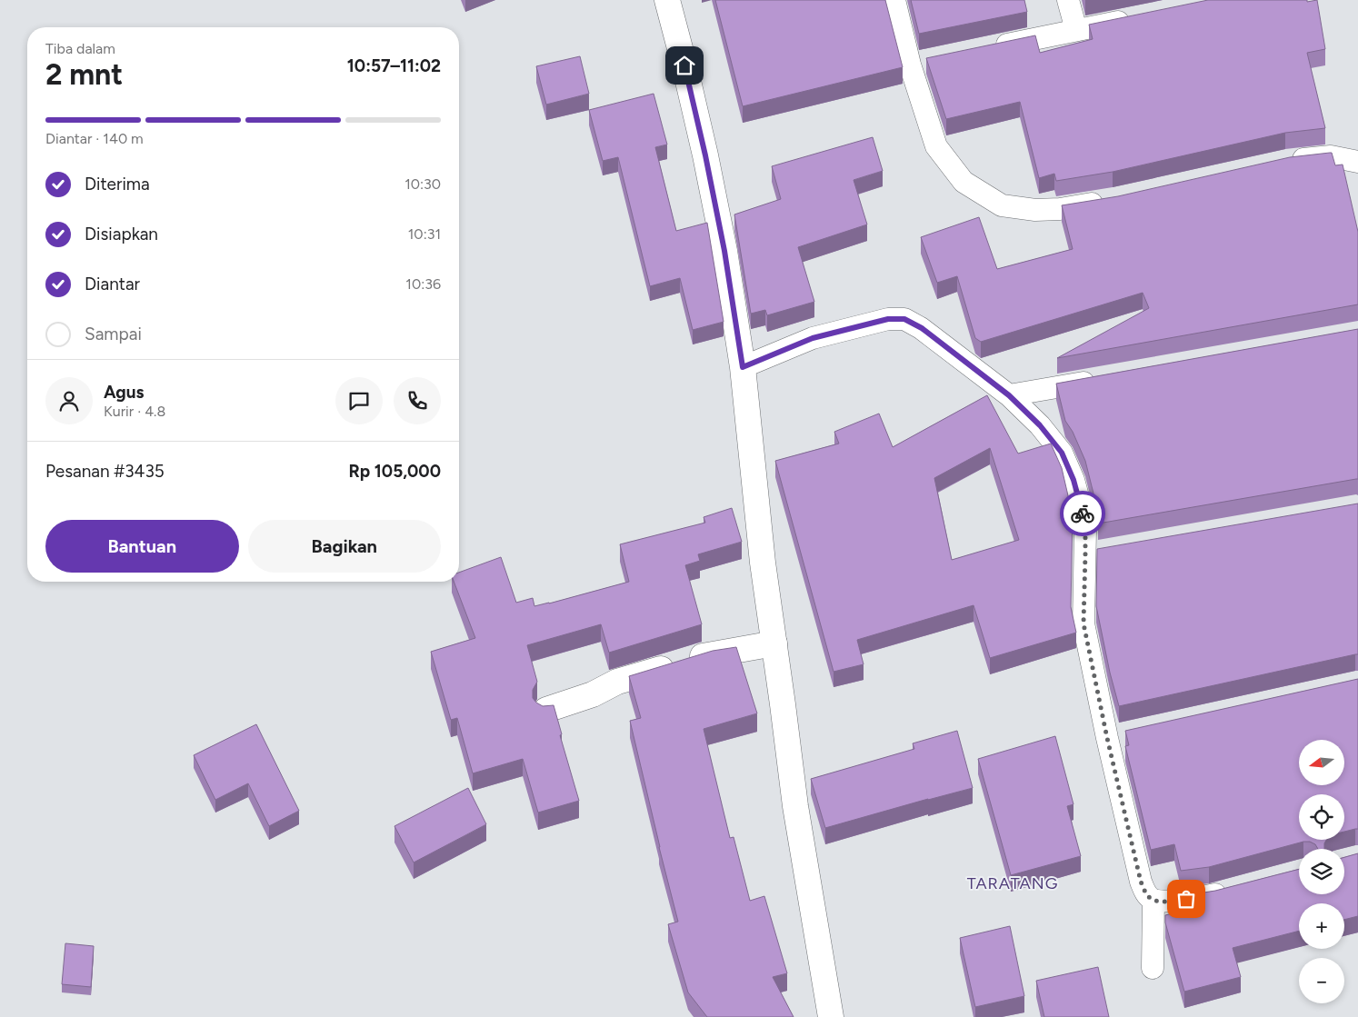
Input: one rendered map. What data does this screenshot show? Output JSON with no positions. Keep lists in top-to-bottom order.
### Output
{
  "districts": ["TARATANG"],
  "north": "left",
  "page": {
    "heading": ["2 mnt", "Tiba dalam", "10:57–11:02"],
    "panel": [
      "Agus",
      "Kurir · 4.8",
      "Pesanan #3435",
      "Rp 105,000"
    ],
    "bar": "Diantar · 140 m",
    "list": [
      ["Diterima", "10:30"],
      ["Disiapkan", "10:31"],
      ["Diantar", "10:36"],
      "Sampai"
    ],
    "buttons": ["Bantuan", "Bagikan"],
    "map_buttons": ["+", "−"]
  }
}
